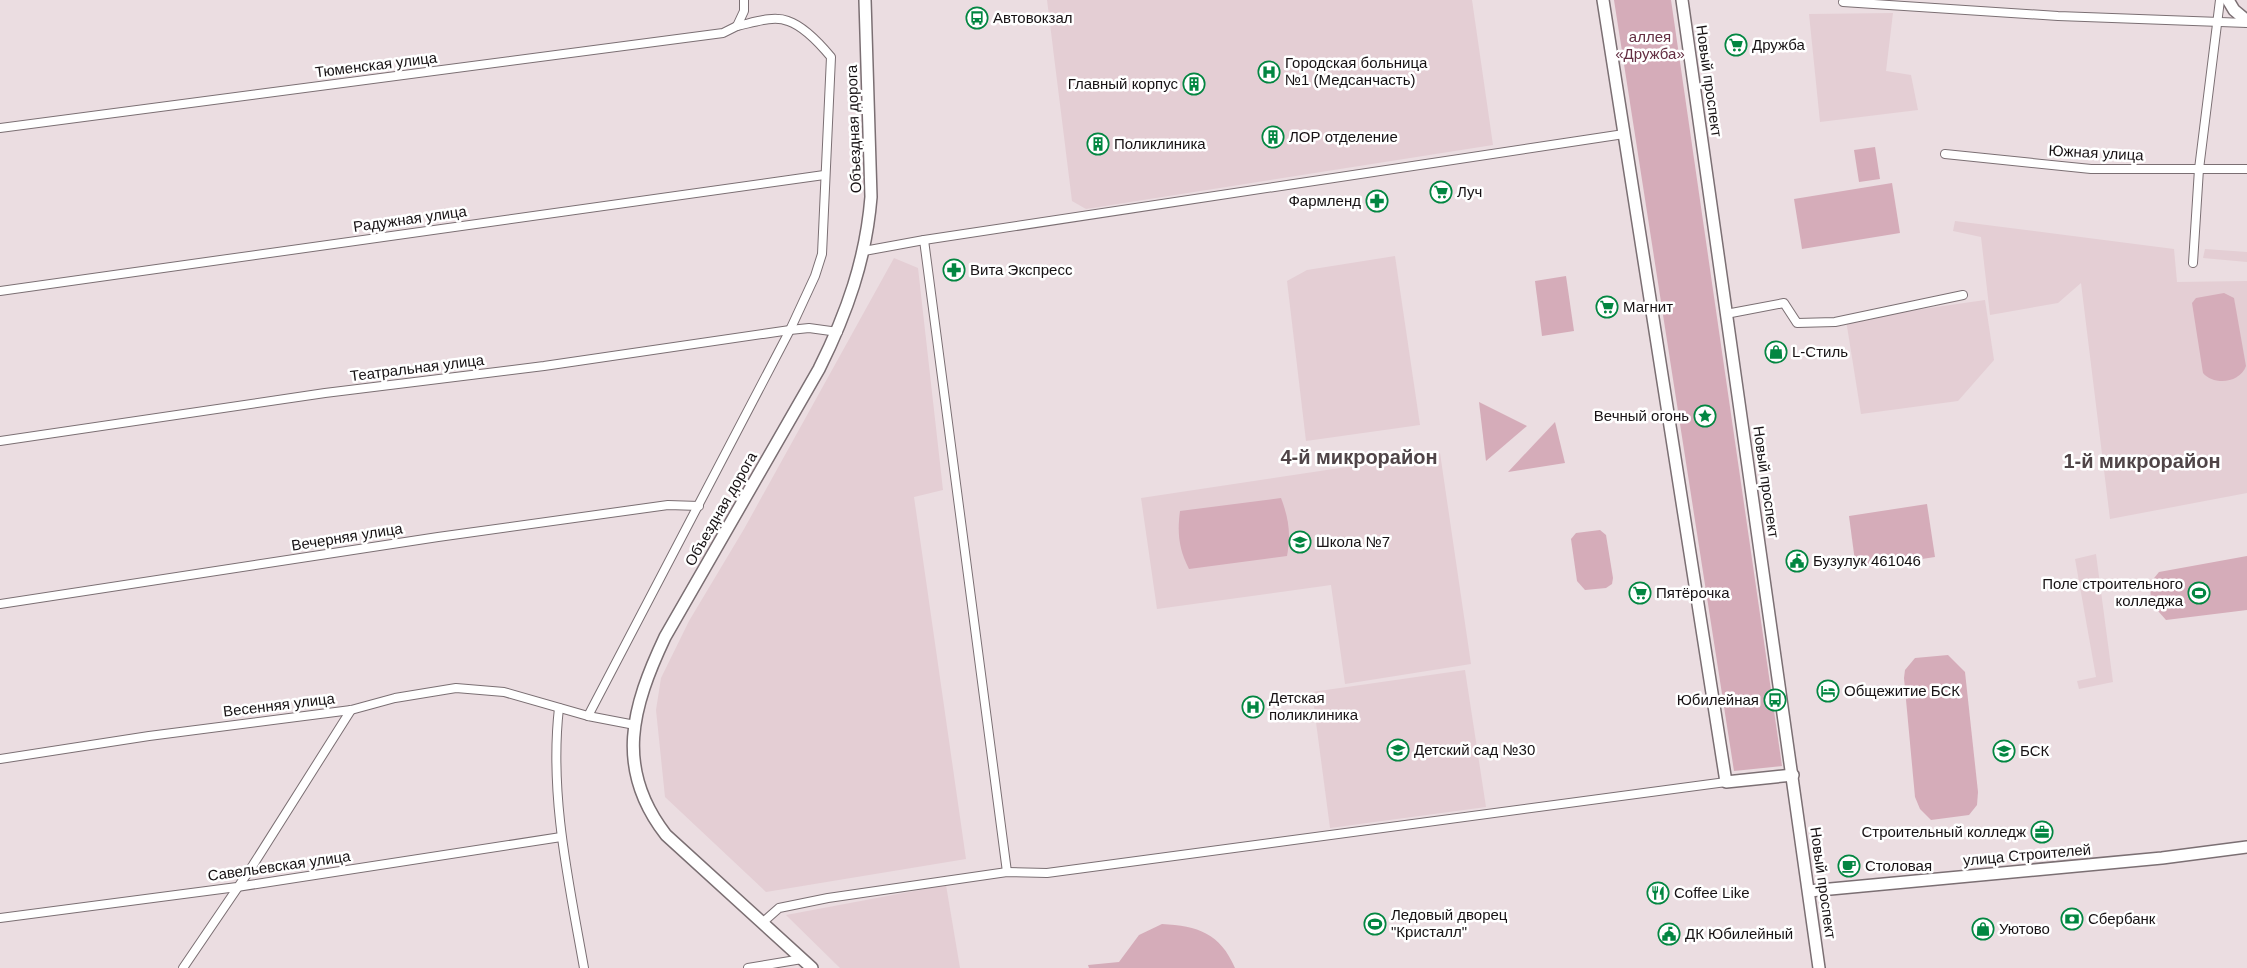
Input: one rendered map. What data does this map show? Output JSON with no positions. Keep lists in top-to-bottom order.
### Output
{
  "streets": {
    "street": [
      "Тюменская улица",
      "Новый проспект",
      "Объездная дорога",
      "Южная улица",
      "Радужная улица",
      "Театральная улица",
      "Вечерняя улица",
      "Весенняя улица",
      "улица Строителей",
      "Савельевская улица"
    ]
  },
  "crossings": [
    ["Тюменская улица", "Радужная улица"],
    ["Новый проспект", "улица Строителей"],
    ["Объездная дорога", "Театральная улица"],
    ["Объездная дорога", "Весенняя улица"]
  ],
  "districts": ["4-й микрорайон", "1-й микрорайон"],
  "parks": ["аллея «Дружба»"],
  "places": {
    "bus stop": ["Автовокзал", "Юбилейная"],
    "supermarket": [
      "Дружба",
      "Луч",
      "Магнит",
      "Пятёрочка"
    ],
    "hospital": ["Городская больница №1 (Медсанчасть)", "Детская поликлиника"],
    "building": ["Главный корпус", "ЛОР отделение", "Поликлиника"],
    "pharmacy": ["Фармленд", "Вита Экспресс"],
    "shop": ["L-Стиль", "Уютово"],
    "place": ["Вечный огонь"],
    "school or university": ["Школа №7", "Детский сад №30", "БСК"],
    "public building": ["Бузулук 461046", "ДК Юбилейный"],
    "sports": ["Поле строительного колледжа", "Ледовый дворец \"Кристалл\""],
    "hotel": ["Общежитие БСК"],
    "office": ["Строительный колледж"],
    "cafe": ["Столовая"],
    "restaurant": ["Coffee Like"],
    "bank": ["Сбербанк"]
  }
}
